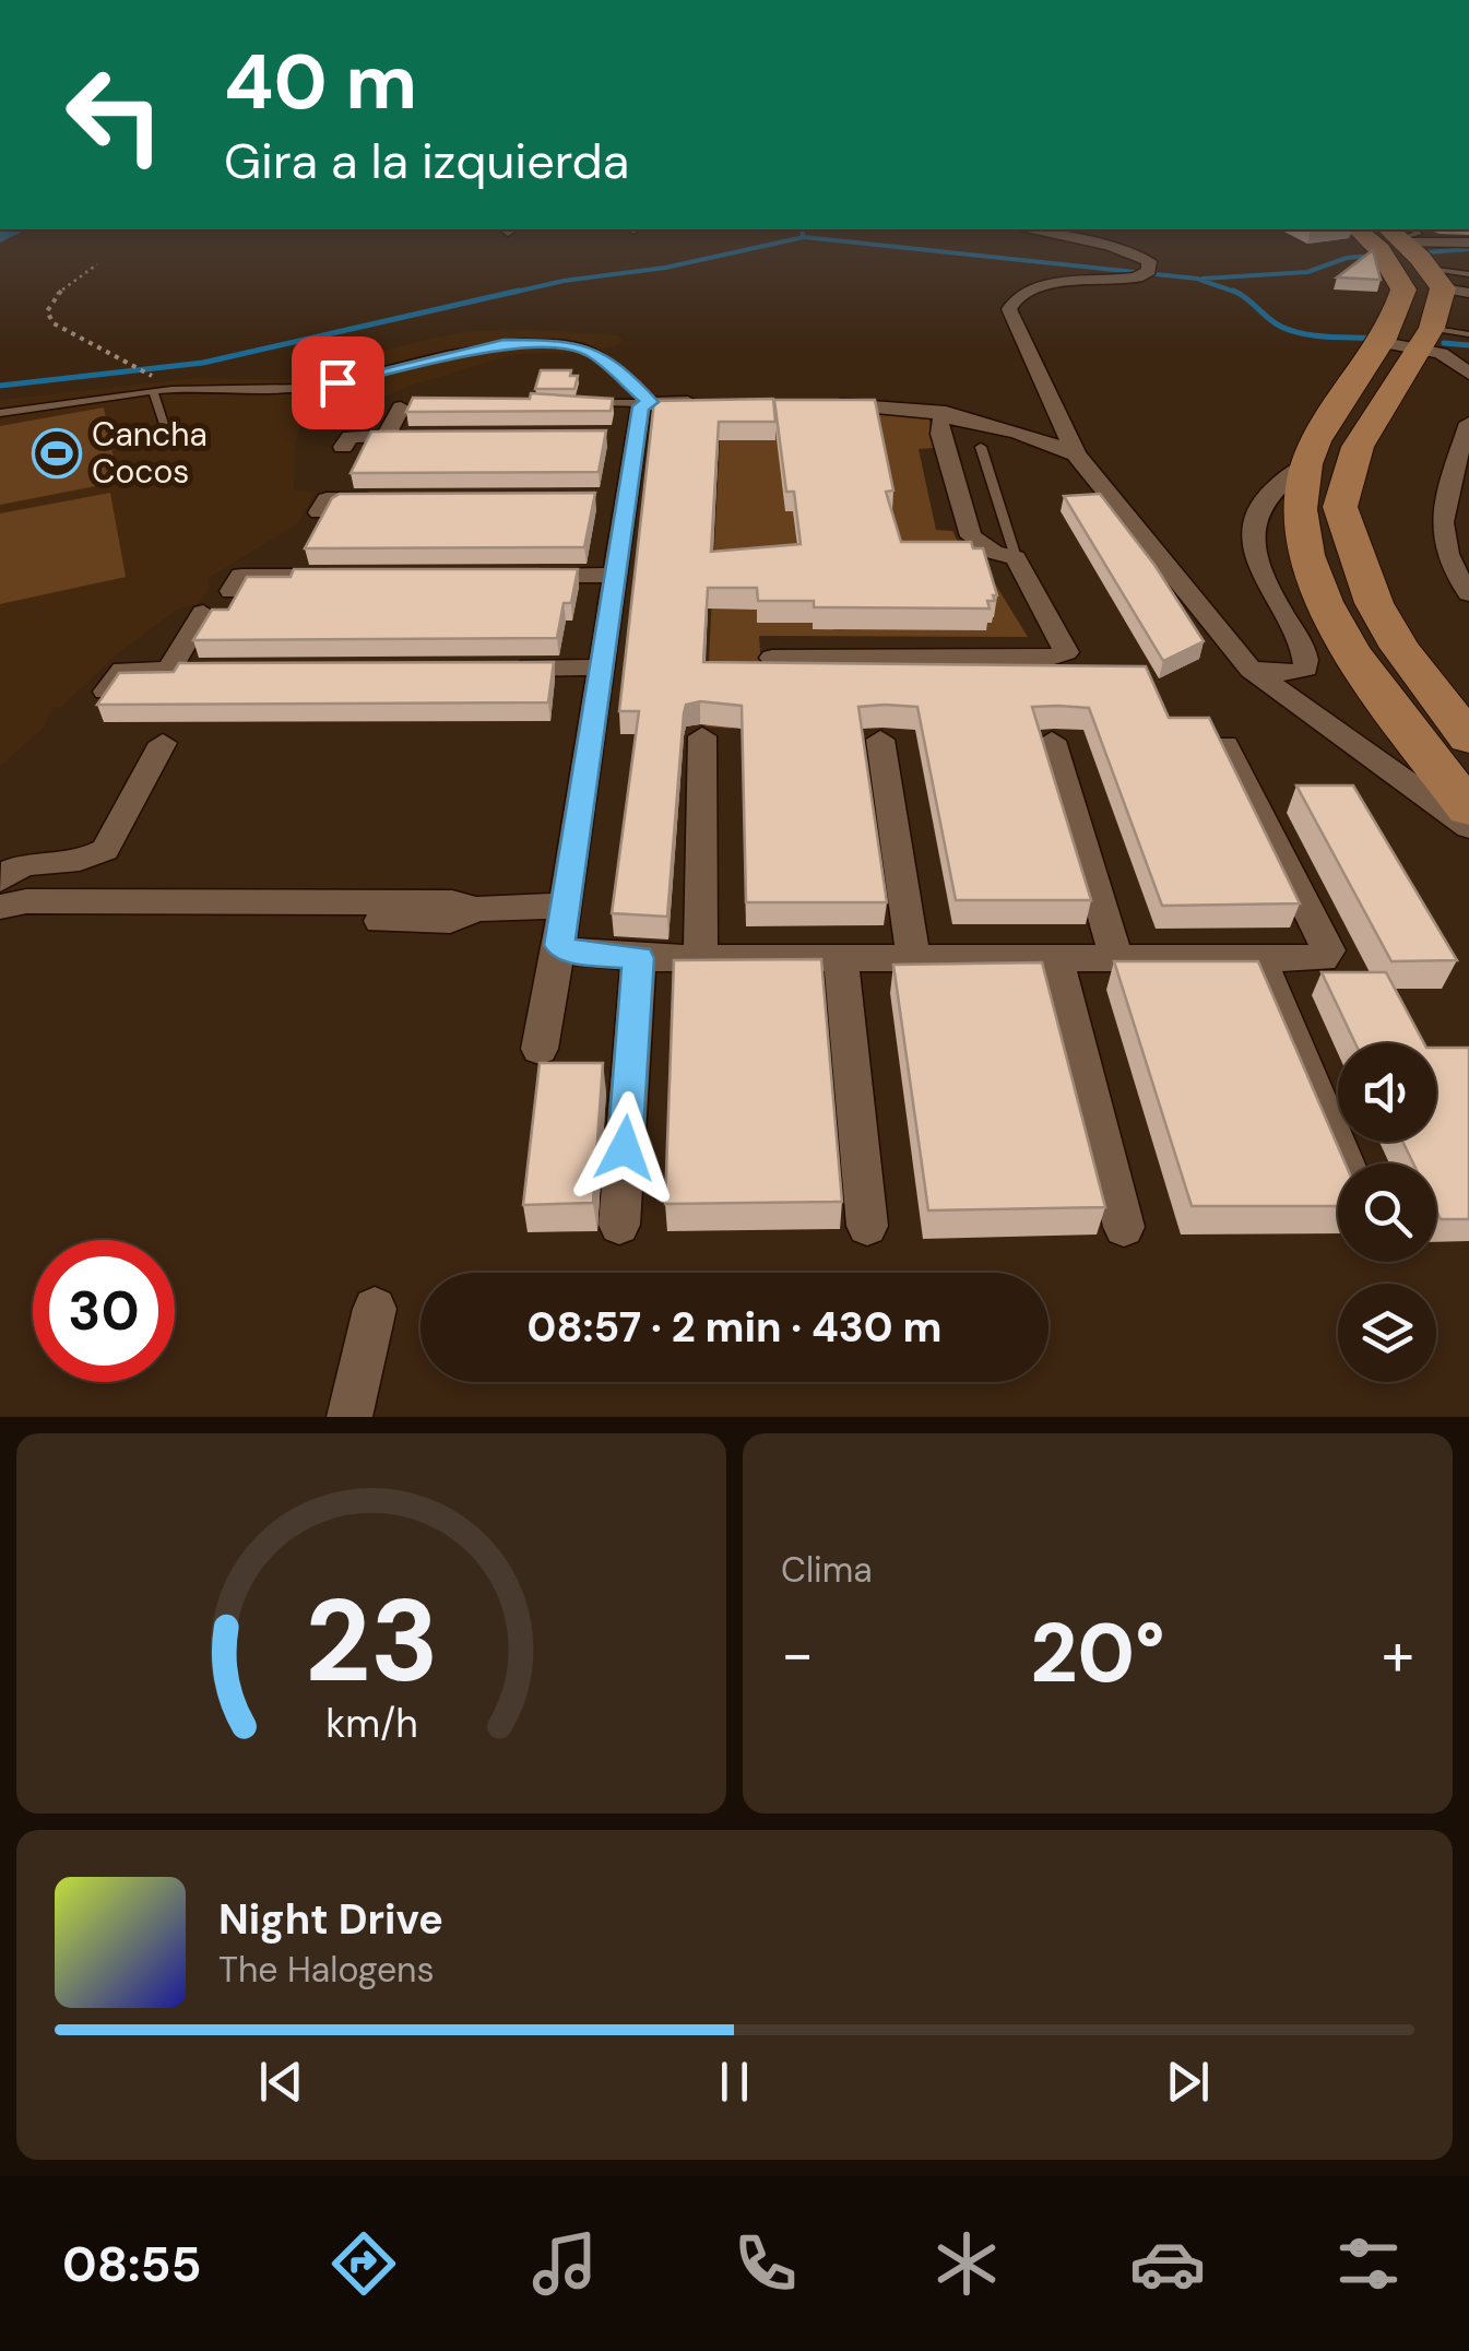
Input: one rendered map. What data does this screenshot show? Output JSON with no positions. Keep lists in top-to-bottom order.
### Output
{
  "places": {
    "sports": ["Cancha Cocos"]
  },
  "page": {
    "turn": ["40 m", "Gira a la izquierda"],
    "limit": "30",
    "trip": "08:57 · 2 min · 430 m",
    "tile": "Clima",
    "heat": ["−", "20°", "+"],
    "song": ["Night Drive", "The Halogens"],
    "tabs": "08:55",
    "gauge": ["23", "km/h"]
  }
}
